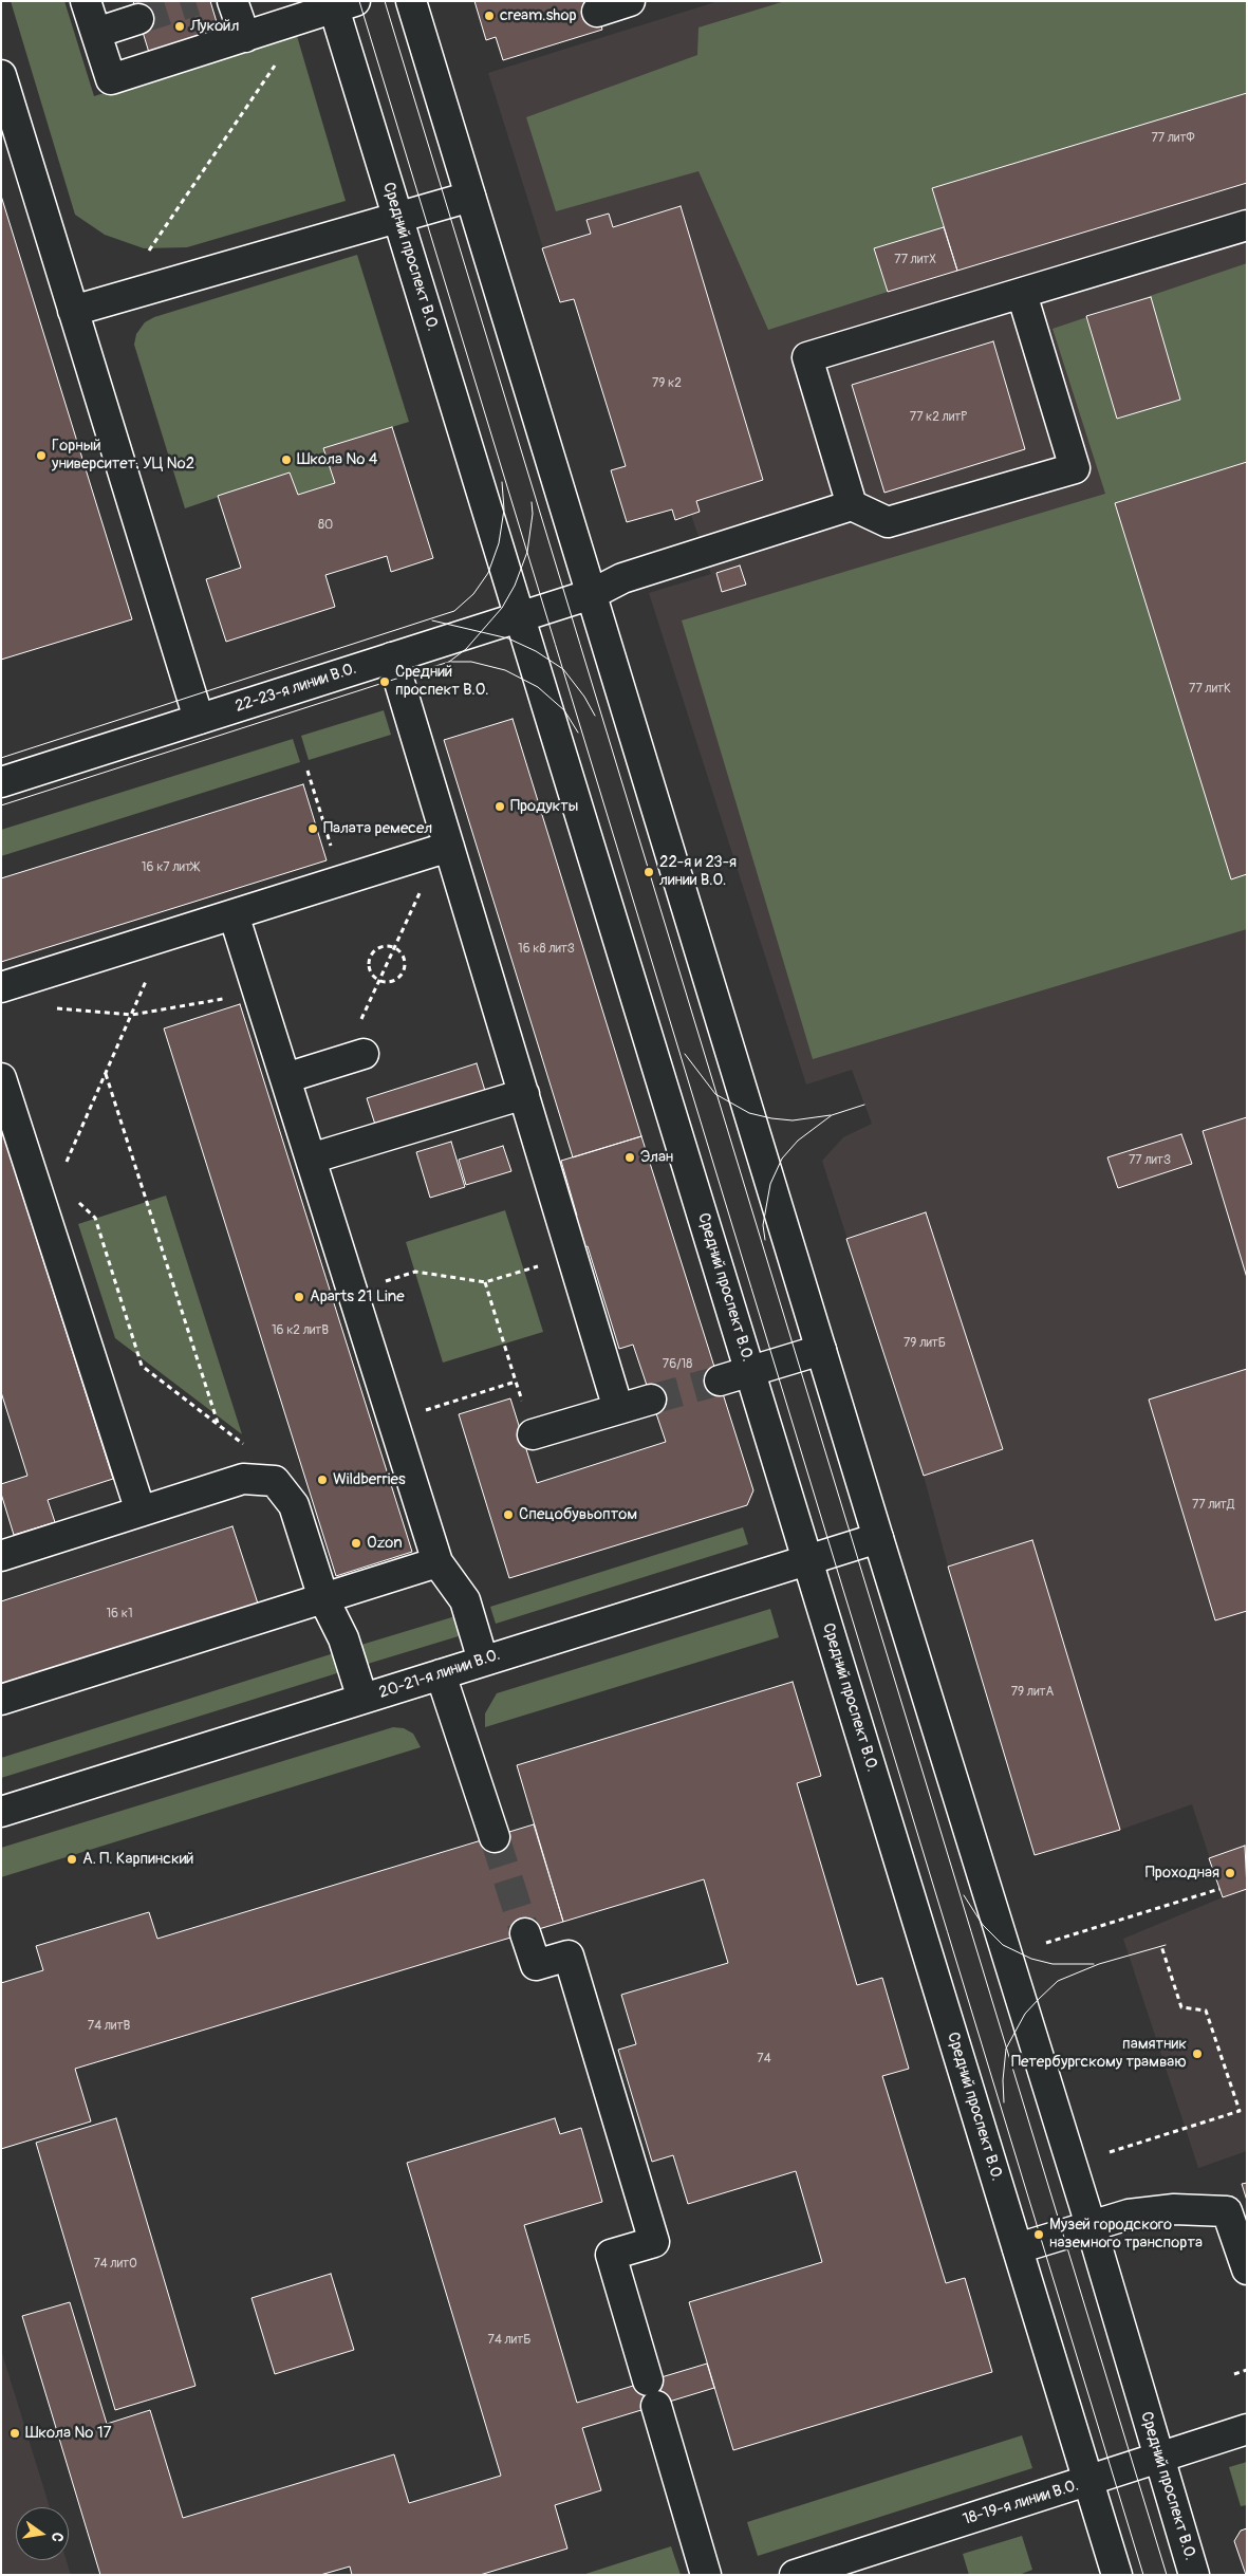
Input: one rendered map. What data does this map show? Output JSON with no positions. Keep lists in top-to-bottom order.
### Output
{
  "streets": {
    "main road": [
      "Средний проспект В.О.",
      "22-23-я линии В.О.",
      "20-21-я линии В.О.",
      "18-19-я линии В.О."
    ]
  },
  "crossings": [
    ["Средний проспект В.О.", "22-23-я линии В.О."],
    ["Средний проспект В.О.", "20-21-я линии В.О."],
    ["Средний проспект В.О.", "18-19-я линии В.О."]
  ],
  "places": [
    "cream.shop",
    "Лукойл",
    "Горный университет. УЦ №2",
    "Школа № 4",
    "Средний проспект В.О.",
    "Продукты",
    "Палата ремесел",
    "22-я и 23-я линии В.О.",
    "Элан",
    "Aparts 21 Line",
    "Wildberries",
    "Спецобувьоптом",
    "Ozon",
    "А. П. Карпинский",
    "Проходная",
    "памятник Петербургскому трамваю",
    "Музей городского наземного транспорта",
    "Школа № 17"
  ],
  "house_numbers": [
    "77 литФ",
    "77 литХ",
    "79 к2",
    "77 к2 литР",
    "80",
    "77 литК",
    "16 к7 литЖ",
    "16 к8 литЗ",
    "77 литЗ",
    "16 к2 литВ",
    "79 литБ",
    "76/18",
    "77 литД",
    "16 к1",
    "79 литА",
    "74 литВ",
    "74",
    "74 литО",
    "74 литБ"
  ],
  "north": "right"
}
